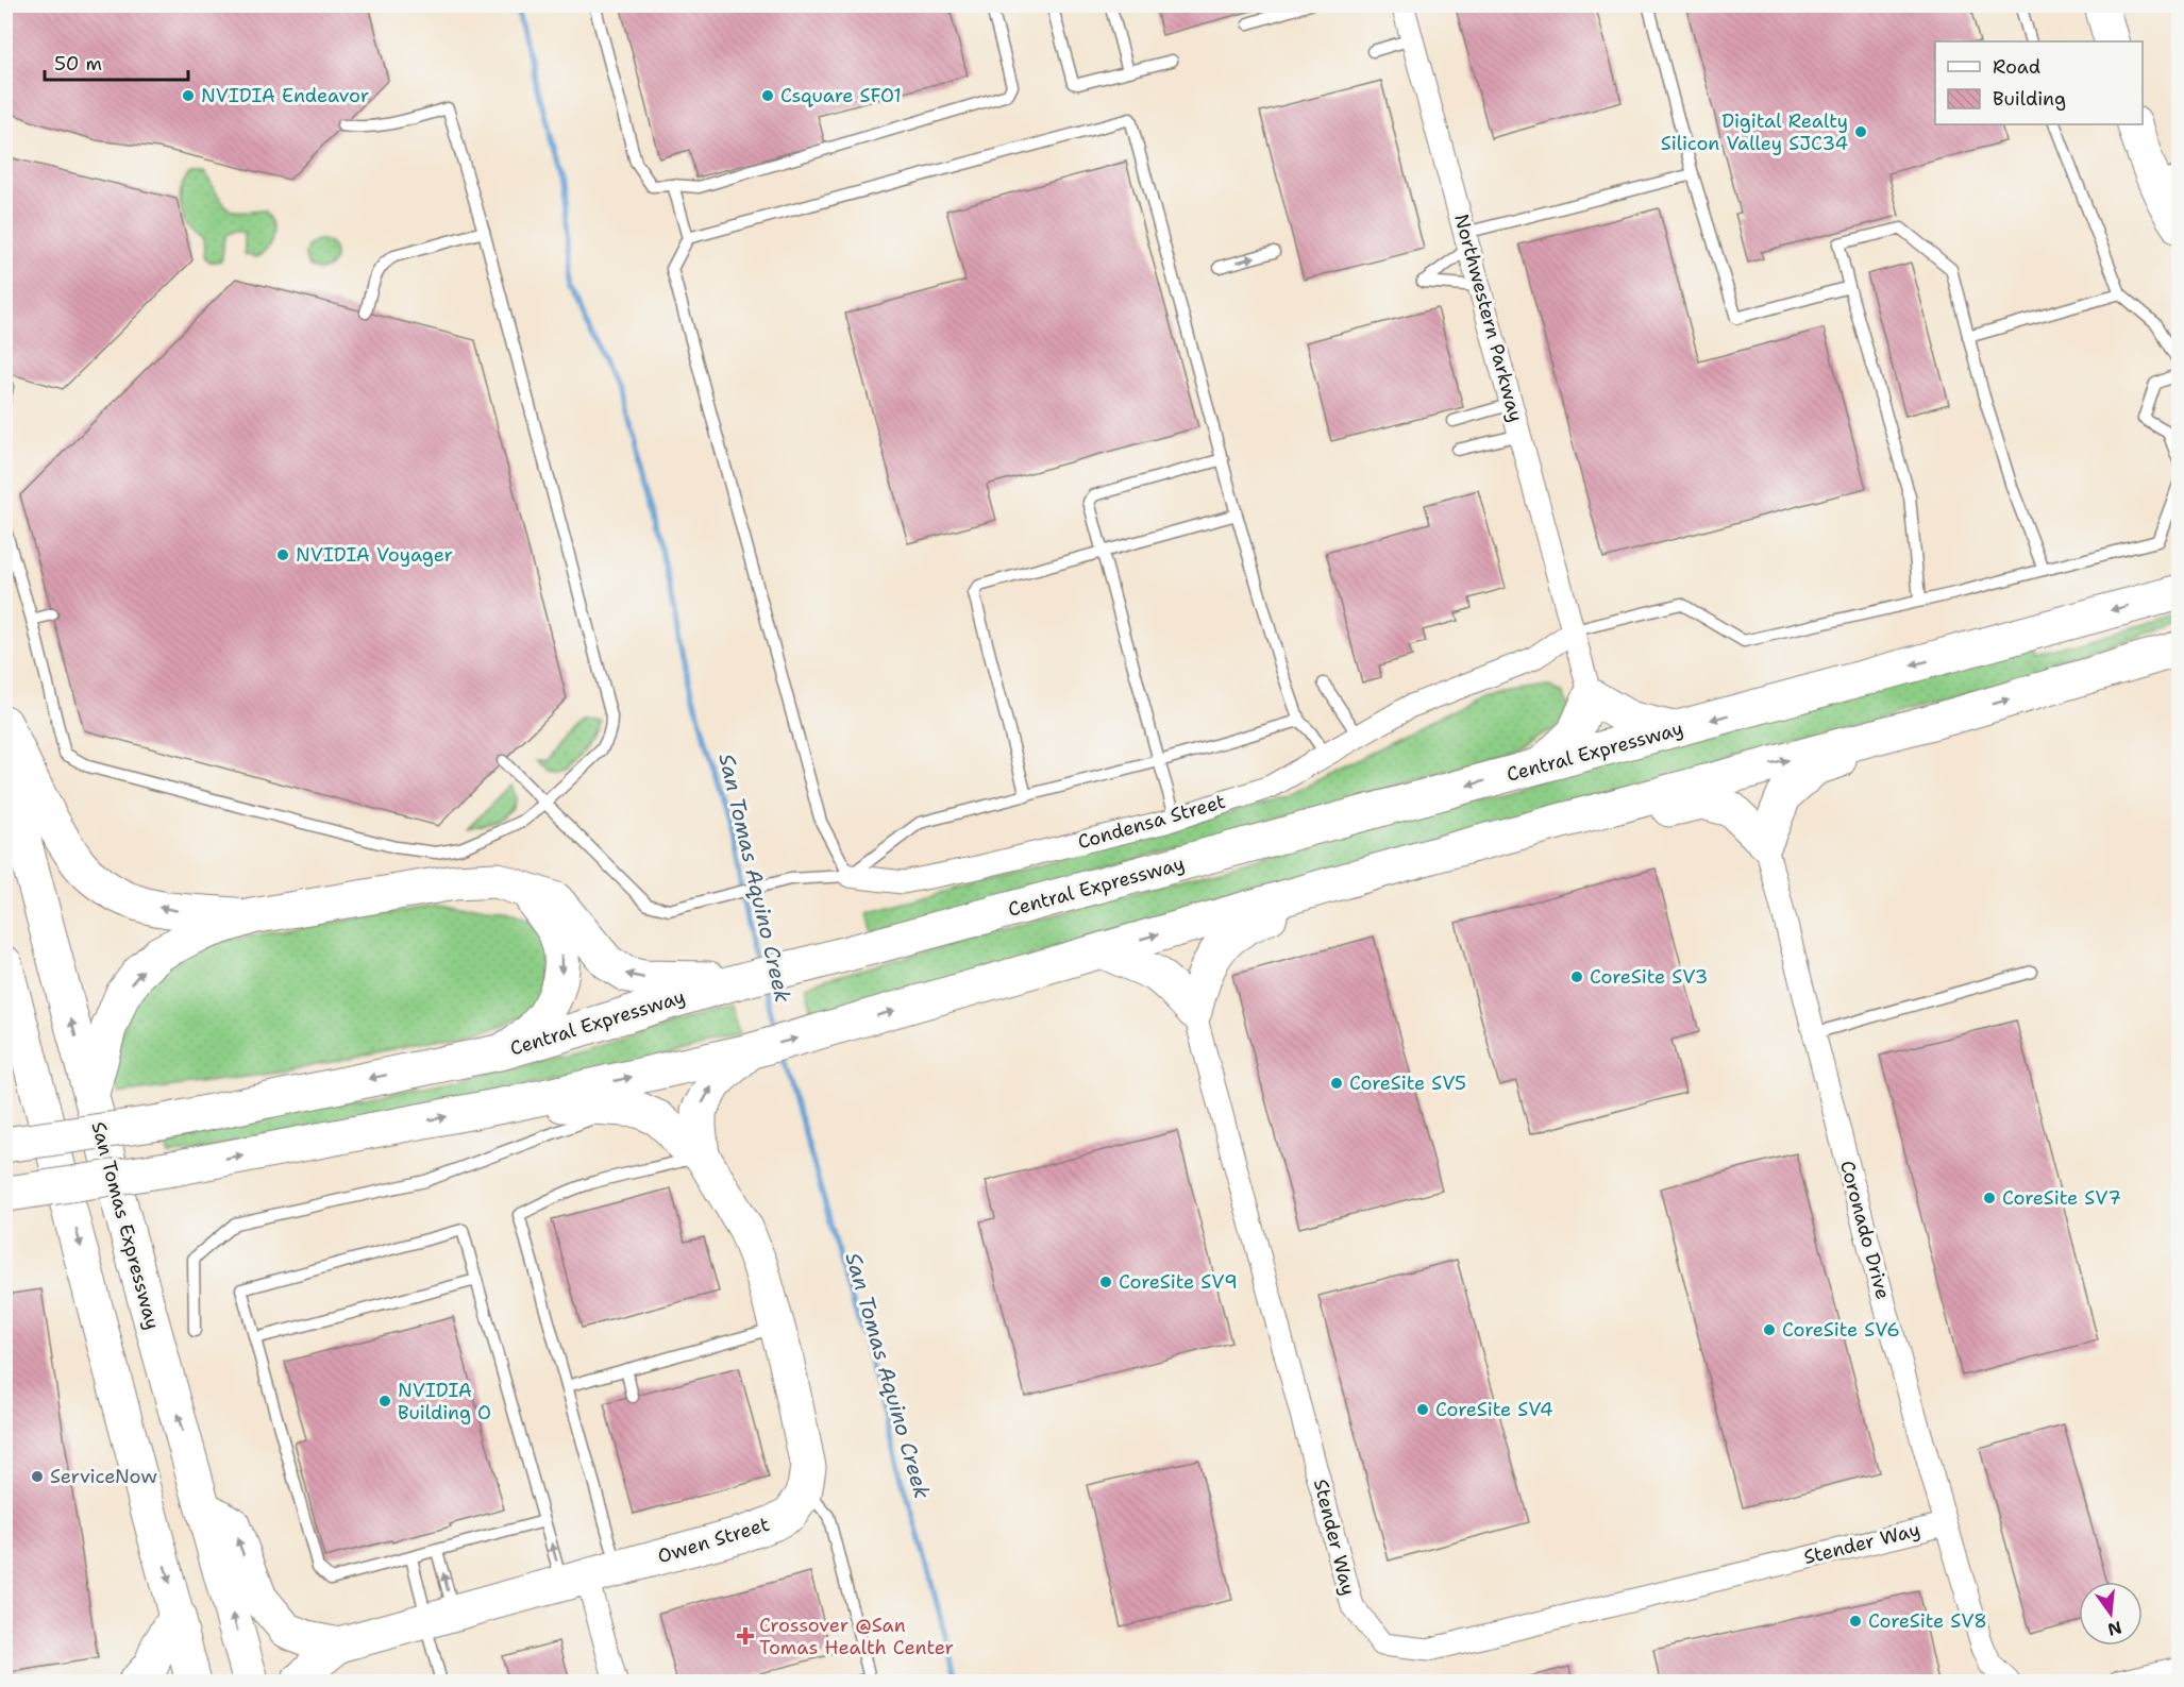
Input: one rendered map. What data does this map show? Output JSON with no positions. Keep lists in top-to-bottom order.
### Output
{
  "streets": {
    "highway": ["Central Expressway", "San Tomas Expressway", "Owen Street"],
    "street": [
      "Northwestern Parkway",
      "Condensa Street",
      "Coronado Drive",
      "Stender Way"
    ]
  },
  "crossings": [
    ["Northwestern Parkway", "Condensa Street"],
    ["Coronado Drive", "Stender Way"]
  ],
  "water": ["San Tomas Aquino Creek"],
  "places": {
    "other": [
      "NVIDIA Endeavor",
      "Csquare SFO1",
      "Digital Realty Silicon Valley SJC34",
      "NVIDIA Voyager",
      "CoreSite SV3",
      "CoreSite SV5",
      "CoreSite SV7",
      "CoreSite SV9",
      "CoreSite SV6",
      "NVIDIA Building O",
      "CoreSite SV4",
      "ServiceNow",
      "CoreSite SV8"
    ],
    "health": ["Crossover @San Tomas Health Center"]
  },
  "legend": ["Road", "Building"],
  "scale_bar": "50 m",
  "north": "bottom"
}
